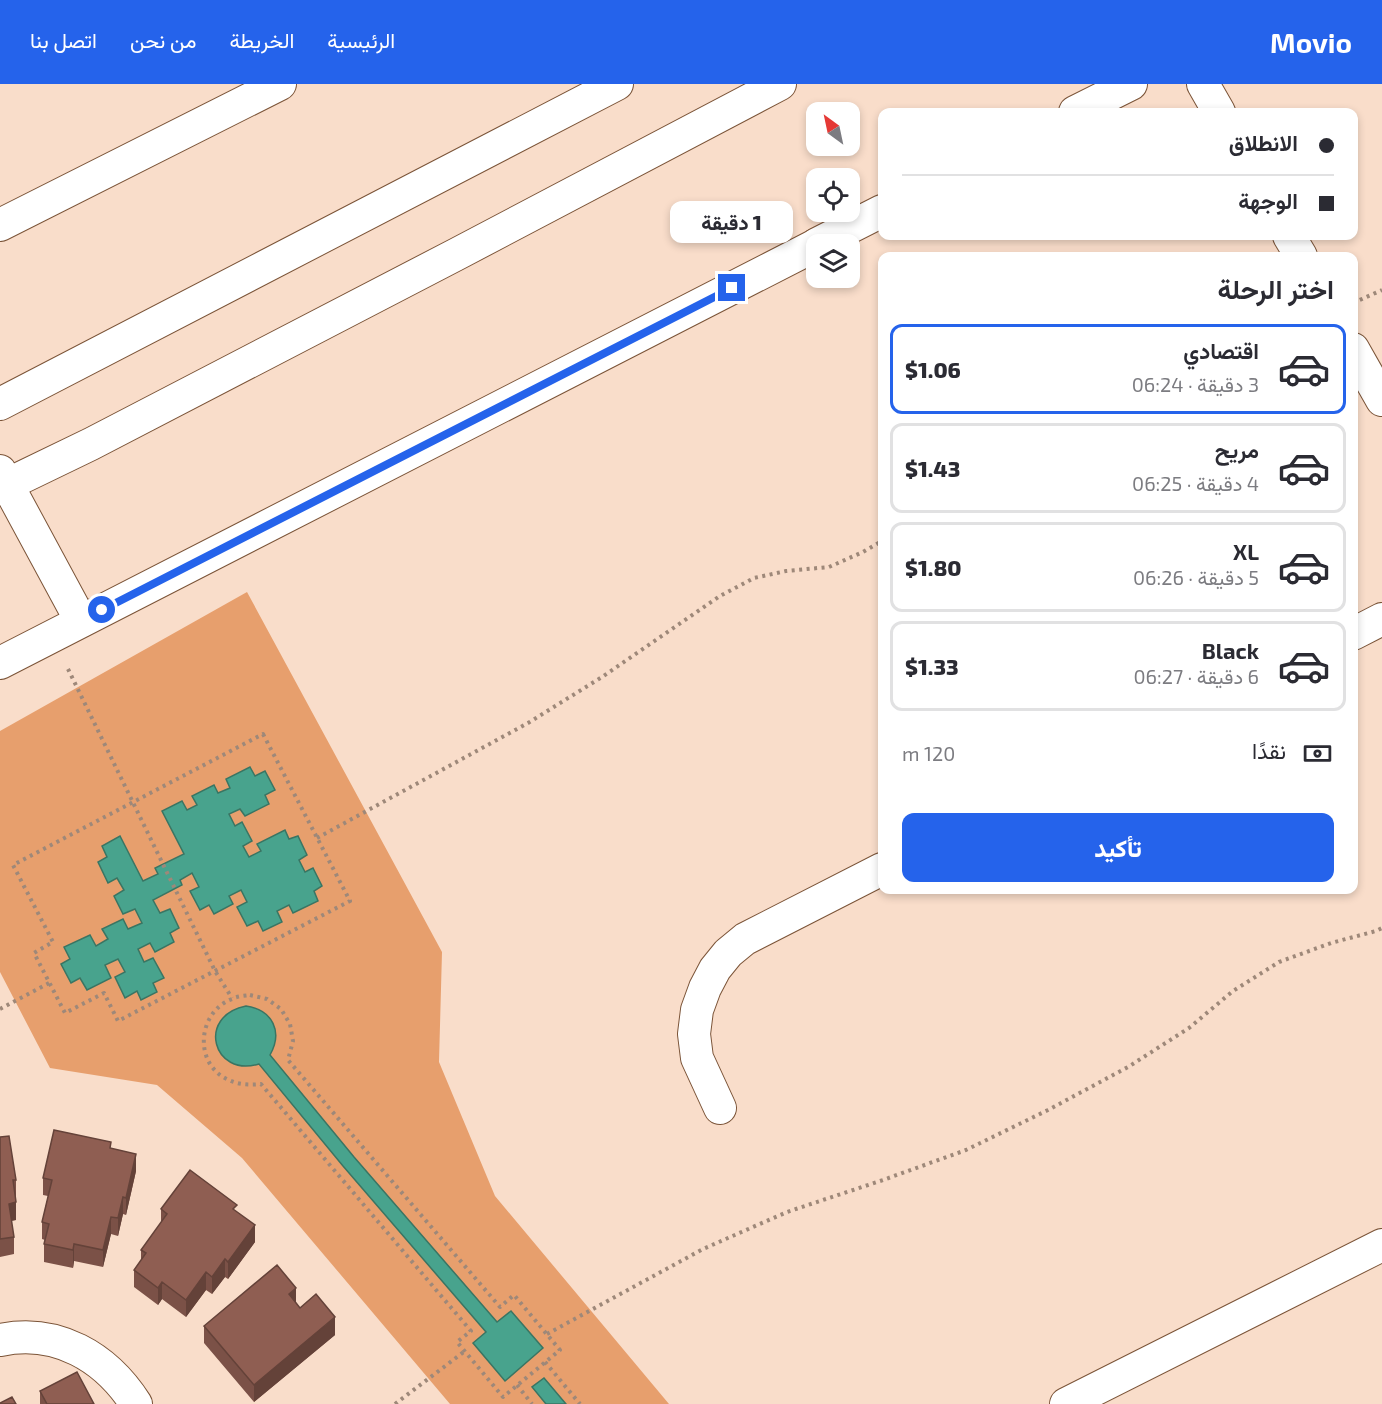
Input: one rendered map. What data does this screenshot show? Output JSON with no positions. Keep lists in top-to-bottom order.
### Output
{
  "north": "top left",
  "page": {
    "header": "Movio",
    "nav": [
      "الرئيسية",
      "الخريطة",
      "من نحن",
      "اتصل بنا"
    ],
    "banner": ["الانطلاق", "الوجهة"],
    "bubble": "1 دقيقة",
    "heading": "اختر الرحلة",
    "list": [
      {
        "name": "اقتصادي",
        "note": "3 دقيقة · 06:24",
        "value": "$1.06"
      },
      {
        "name": "مريح",
        "note": "4 دقيقة · 06:25",
        "value": "$1.43"
      },
      {
        "name": "XL",
        "note": "5 دقيقة · 06:26",
        "value": "$1.80"
      },
      {
        "name": "Black",
        "note": "6 دقيقة · 06:27",
        "value": "$1.33"
      }
    ],
    "pay": ["نقدًا", "120 m"],
    "buttons": "تأكيد"
  }
}
